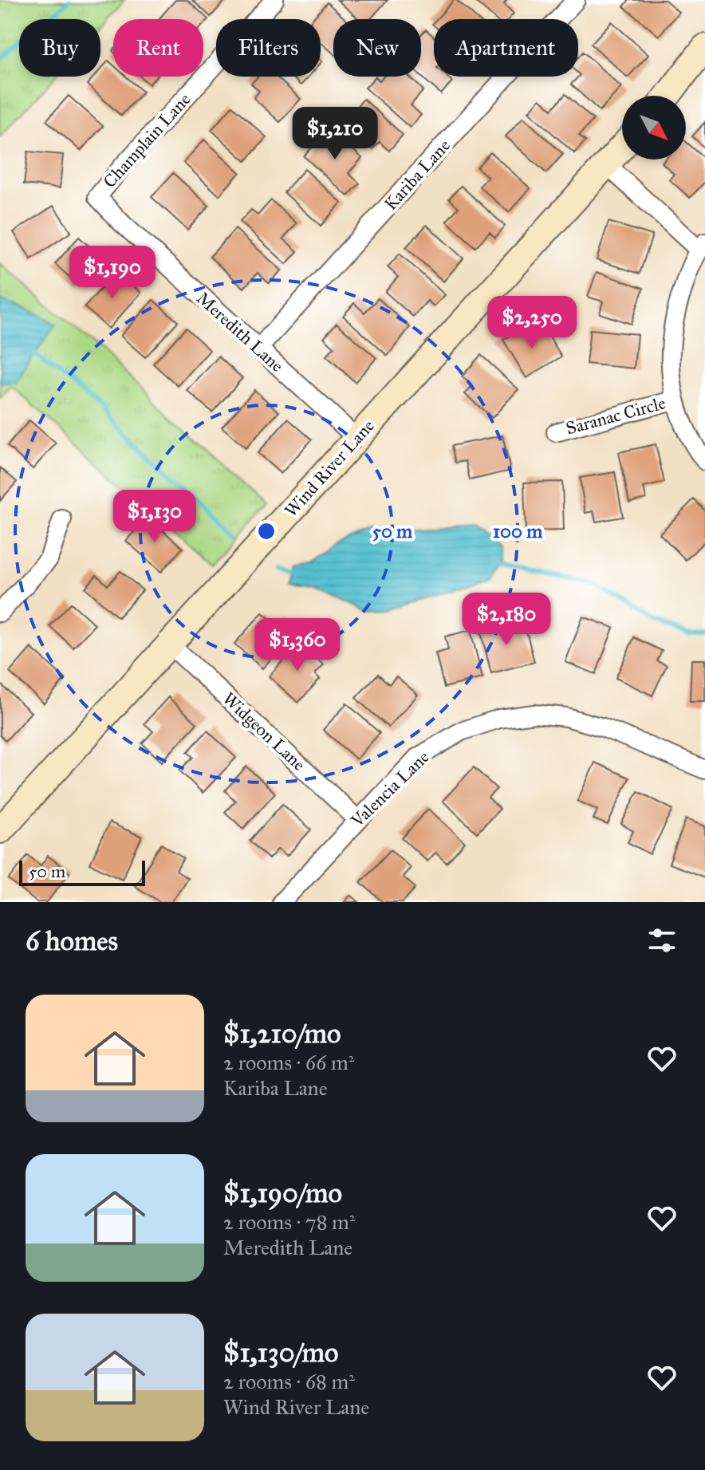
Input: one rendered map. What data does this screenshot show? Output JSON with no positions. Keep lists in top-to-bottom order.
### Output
{
  "streets": {
    "street": [
      "Champlain Lane",
      "Kariba Lane",
      "Meredith Lane",
      "Saranac Circle",
      "Wind River Lane",
      "Widgeon Lane",
      "Valencia Lane"
    ]
  },
  "crossings": [
    ["Champlain Lane", "Meredith Lane"],
    ["Kariba Lane", "Meredith Lane"],
    ["Meredith Lane", "Wind River Lane"],
    ["Wind River Lane", "Widgeon Lane"],
    ["Widgeon Lane", "Valencia Lane"]
  ],
  "scale_bar": "50 m",
  "north": "bottom right",
  "page": {
    "chip": [
      "Buy",
      "Rent",
      "Filters",
      "New",
      "Apartment"
    ],
    "price": [
      "$1,210",
      "$1,190",
      "$2,250",
      "$1,130",
      "$2,180",
      "$1,360"
    ],
    "scale": "50 m",
    "heading": "6 homes",
    "list": [
      {
        "name": "$1,210/mo",
        "note": "2 rooms · 66 m² · Kariba Lane"
      },
      {
        "name": "$1,190/mo",
        "note": "2 rooms · 78 m² · Meredith Lane"
      },
      {
        "name": "$1,130/mo",
        "note": "2 rooms · 68 m² · Wind River Lane"
      }
    ]
  },
  "rings": ["50 m", "100 m"]
}
